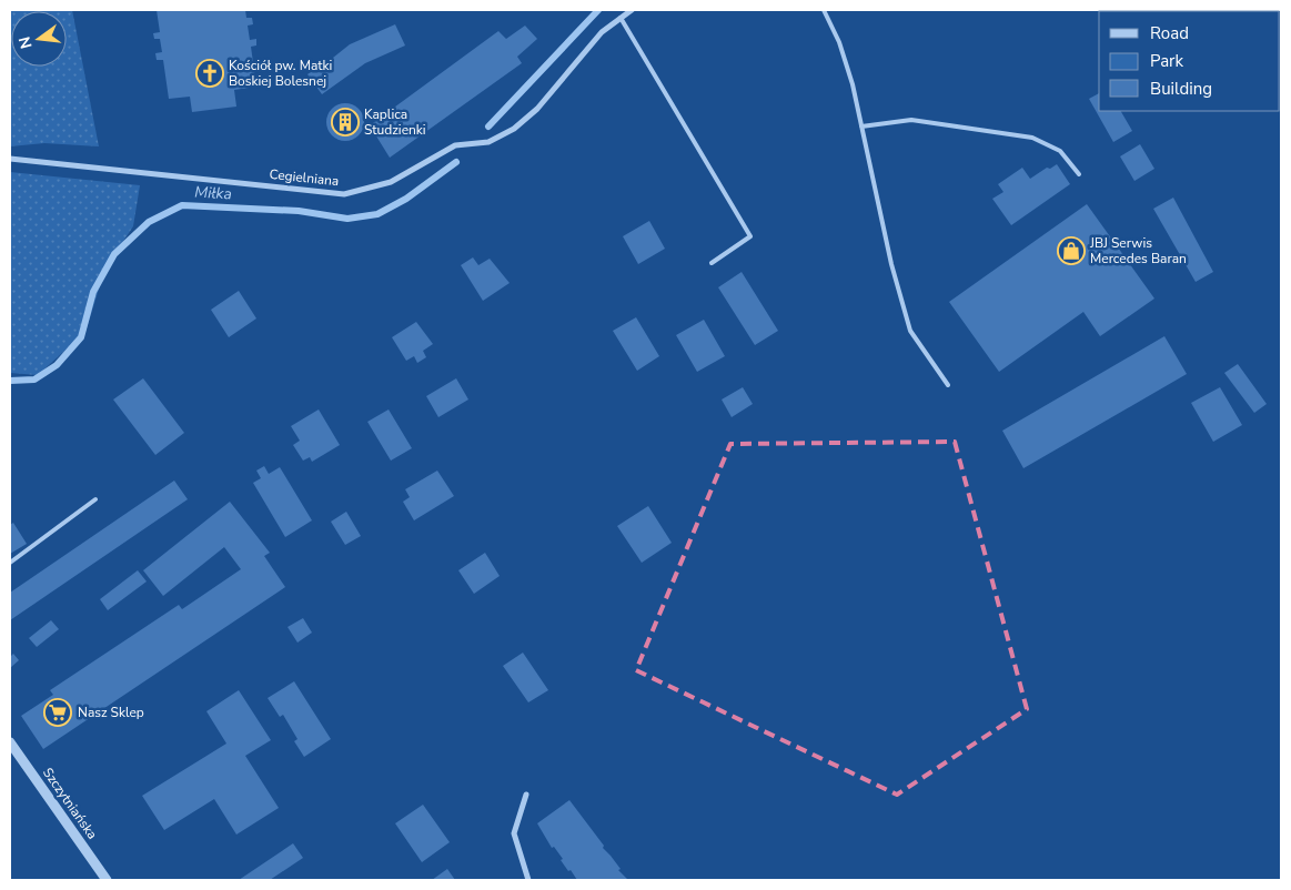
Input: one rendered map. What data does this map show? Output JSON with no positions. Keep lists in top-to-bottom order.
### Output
{
  "streets": {
    "street": ["Cegielniana", "Szczytniańska"]
  },
  "water": ["Miłka"],
  "places": {
    "church": ["Kościół pw. Matki Boskiej Bolesnej"],
    "building": ["Kaplica Studzienki"],
    "shop": ["JBJ Serwis Mercedes Baran"],
    "supermarket": ["Nasz Sklep"]
  },
  "legend": ["Road", "Park", "Building"],
  "north": "left"
}
